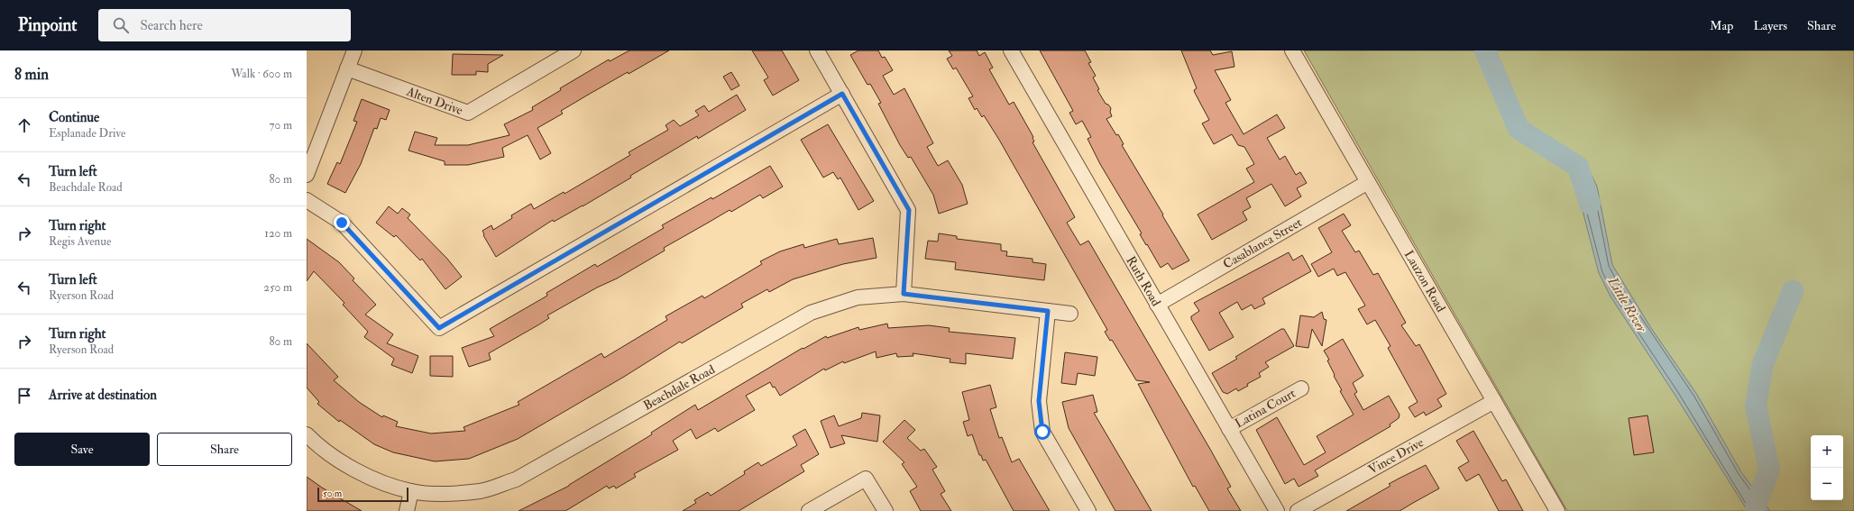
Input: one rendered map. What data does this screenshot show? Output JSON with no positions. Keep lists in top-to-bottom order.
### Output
{
  "streets": {
    "street": [
      "Alten Drive",
      "Casablanca Street",
      "Ruth Road",
      "Lauzon Road",
      "Beachdale Road",
      "Latina Court",
      "Vince Drive"
    ]
  },
  "crossings": [
    ["Casablanca Street", "Ruth Road"],
    ["Casablanca Street", "Lauzon Road"],
    ["Ruth Road", "Latina Court"],
    ["Lauzon Road", "Vince Drive"]
  ],
  "water": ["Little River"],
  "scale_bar": "50 m",
  "page": {
    "header": "Pinpoint",
    "search": "Search here",
    "nav": ["Map", "Layers", "Share"],
    "heading": ["8 min", "Walk · 600 m"],
    "list": [
      ["Continue", "Esplanade Drive", "70 m"],
      ["Turn left", "Beachdale Road", "80 m"],
      ["Turn right", "Regis Avenue", "120 m"],
      ["Turn left", "Ryerson Road", "250 m"],
      ["Turn right", "Ryerson Road", "80 m"],
      "Arrive at destination"
    ],
    "buttons": ["Save", "Share"],
    "map_buttons": ["+", "−"],
    "scale": "50 m"
  }
}
